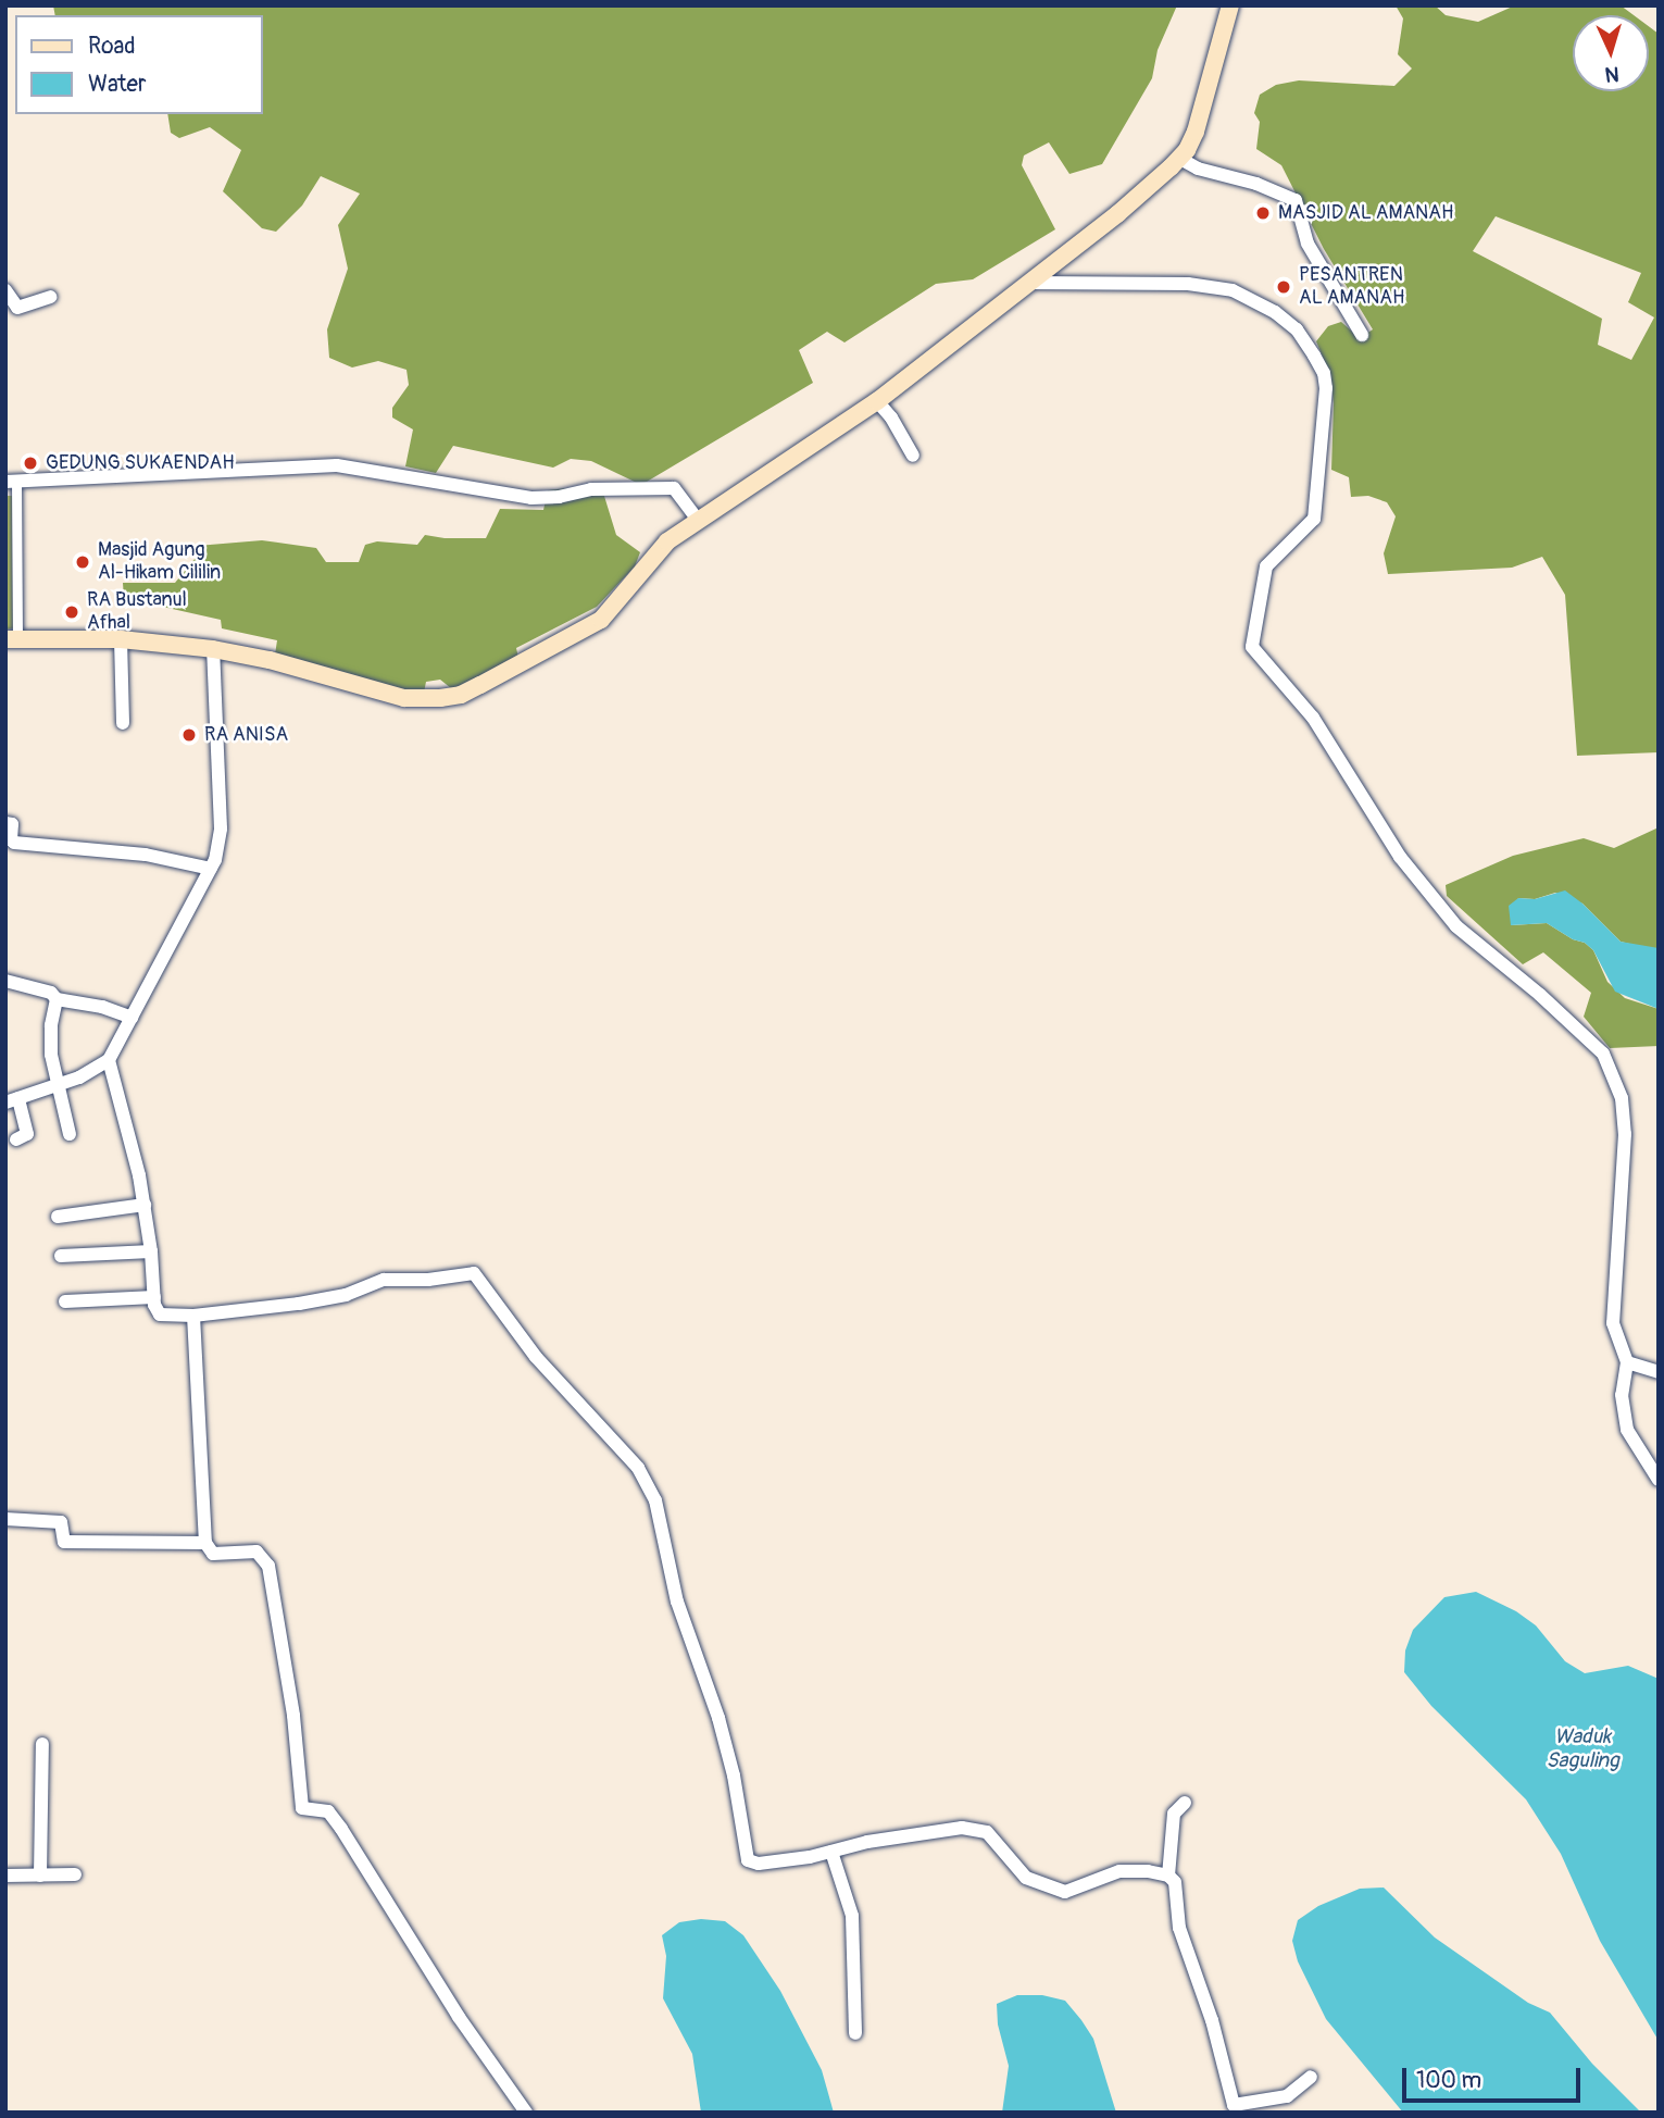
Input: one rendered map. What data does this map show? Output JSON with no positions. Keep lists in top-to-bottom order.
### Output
{
  "water": ["Waduk Saguling"],
  "places": [
    "MASJID AL AMANAH",
    "PESANTREN AL AMANAH",
    "GEDUNG SUKAENDAH",
    "Masjid Agung Al-Hikam Cililin",
    "RA Bustanul Afhal",
    "RA ANISA"
  ],
  "legend": ["Road", "Water"],
  "scale_bar": "100 m",
  "north": "bottom"
}
